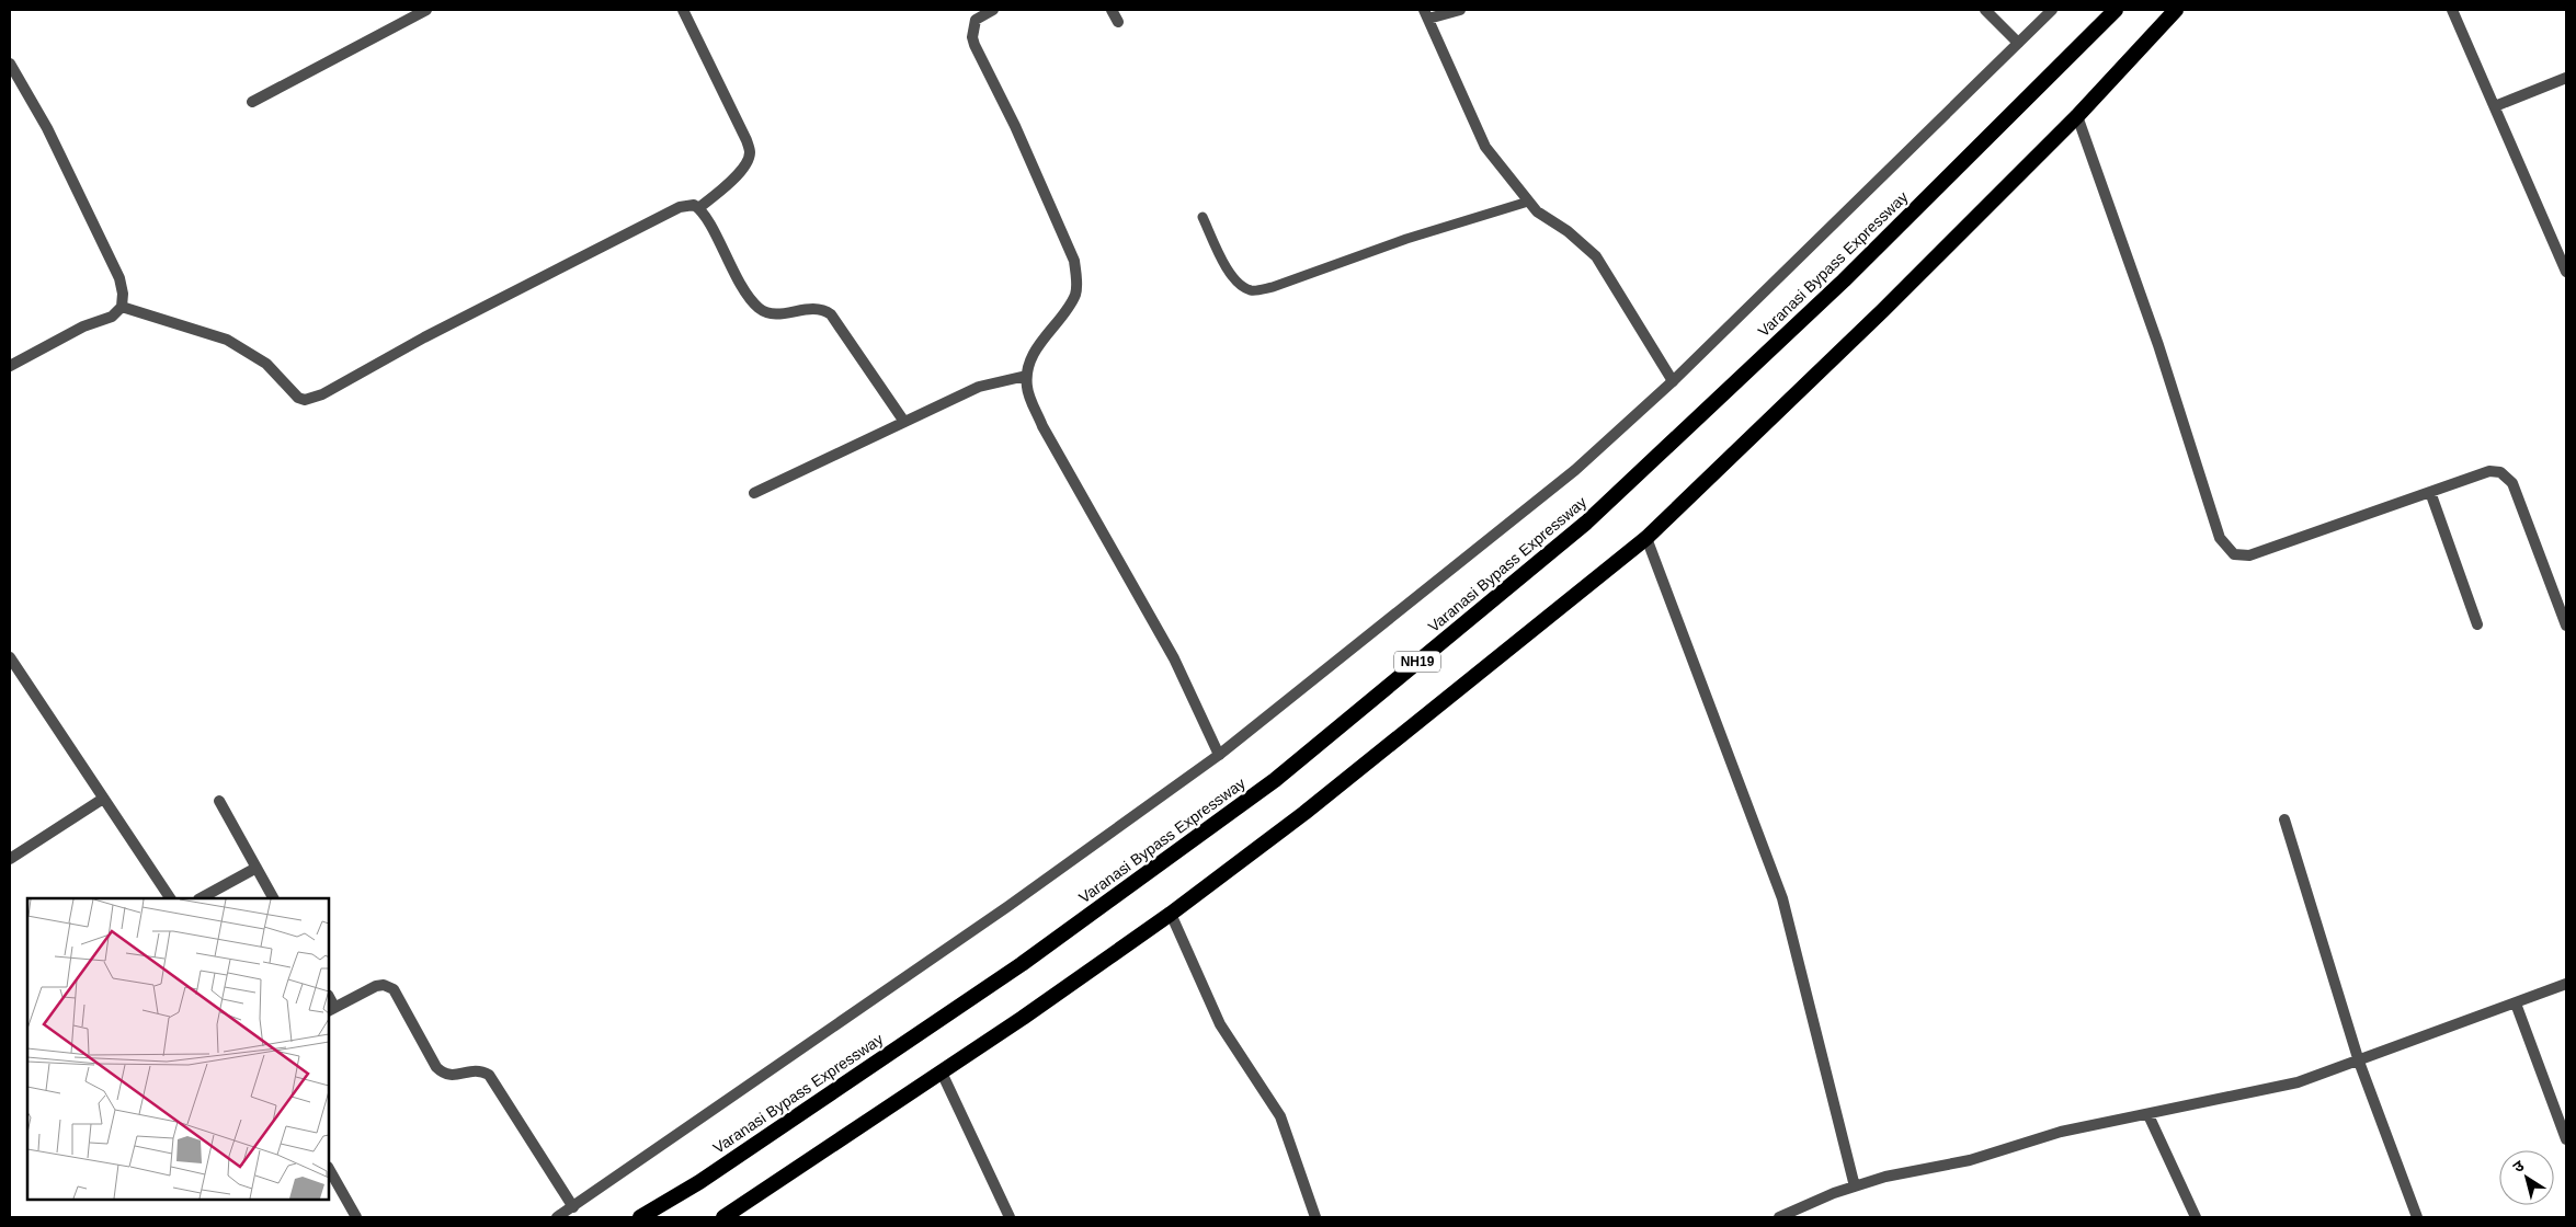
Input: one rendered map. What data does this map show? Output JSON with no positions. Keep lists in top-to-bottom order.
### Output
{
  "streets": {
    "highway": ["Varanasi Bypass Expressway", "NH19"]
  },
  "north": "top left"
}
